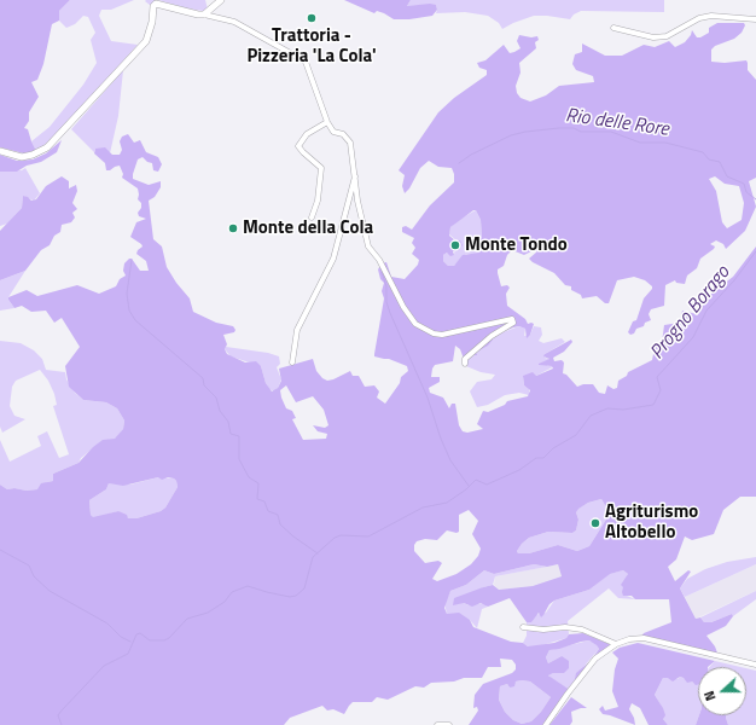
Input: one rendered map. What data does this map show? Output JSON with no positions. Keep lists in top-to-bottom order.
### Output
{
  "water": ["Rio delle Rore", "Progno Borago"],
  "places": [
    "Trattoria - Pizzeria 'La Cola'",
    "Monte della Cola",
    "Monte Tondo",
    "Agriturismo Altobello"
  ],
  "north": "left"
}
